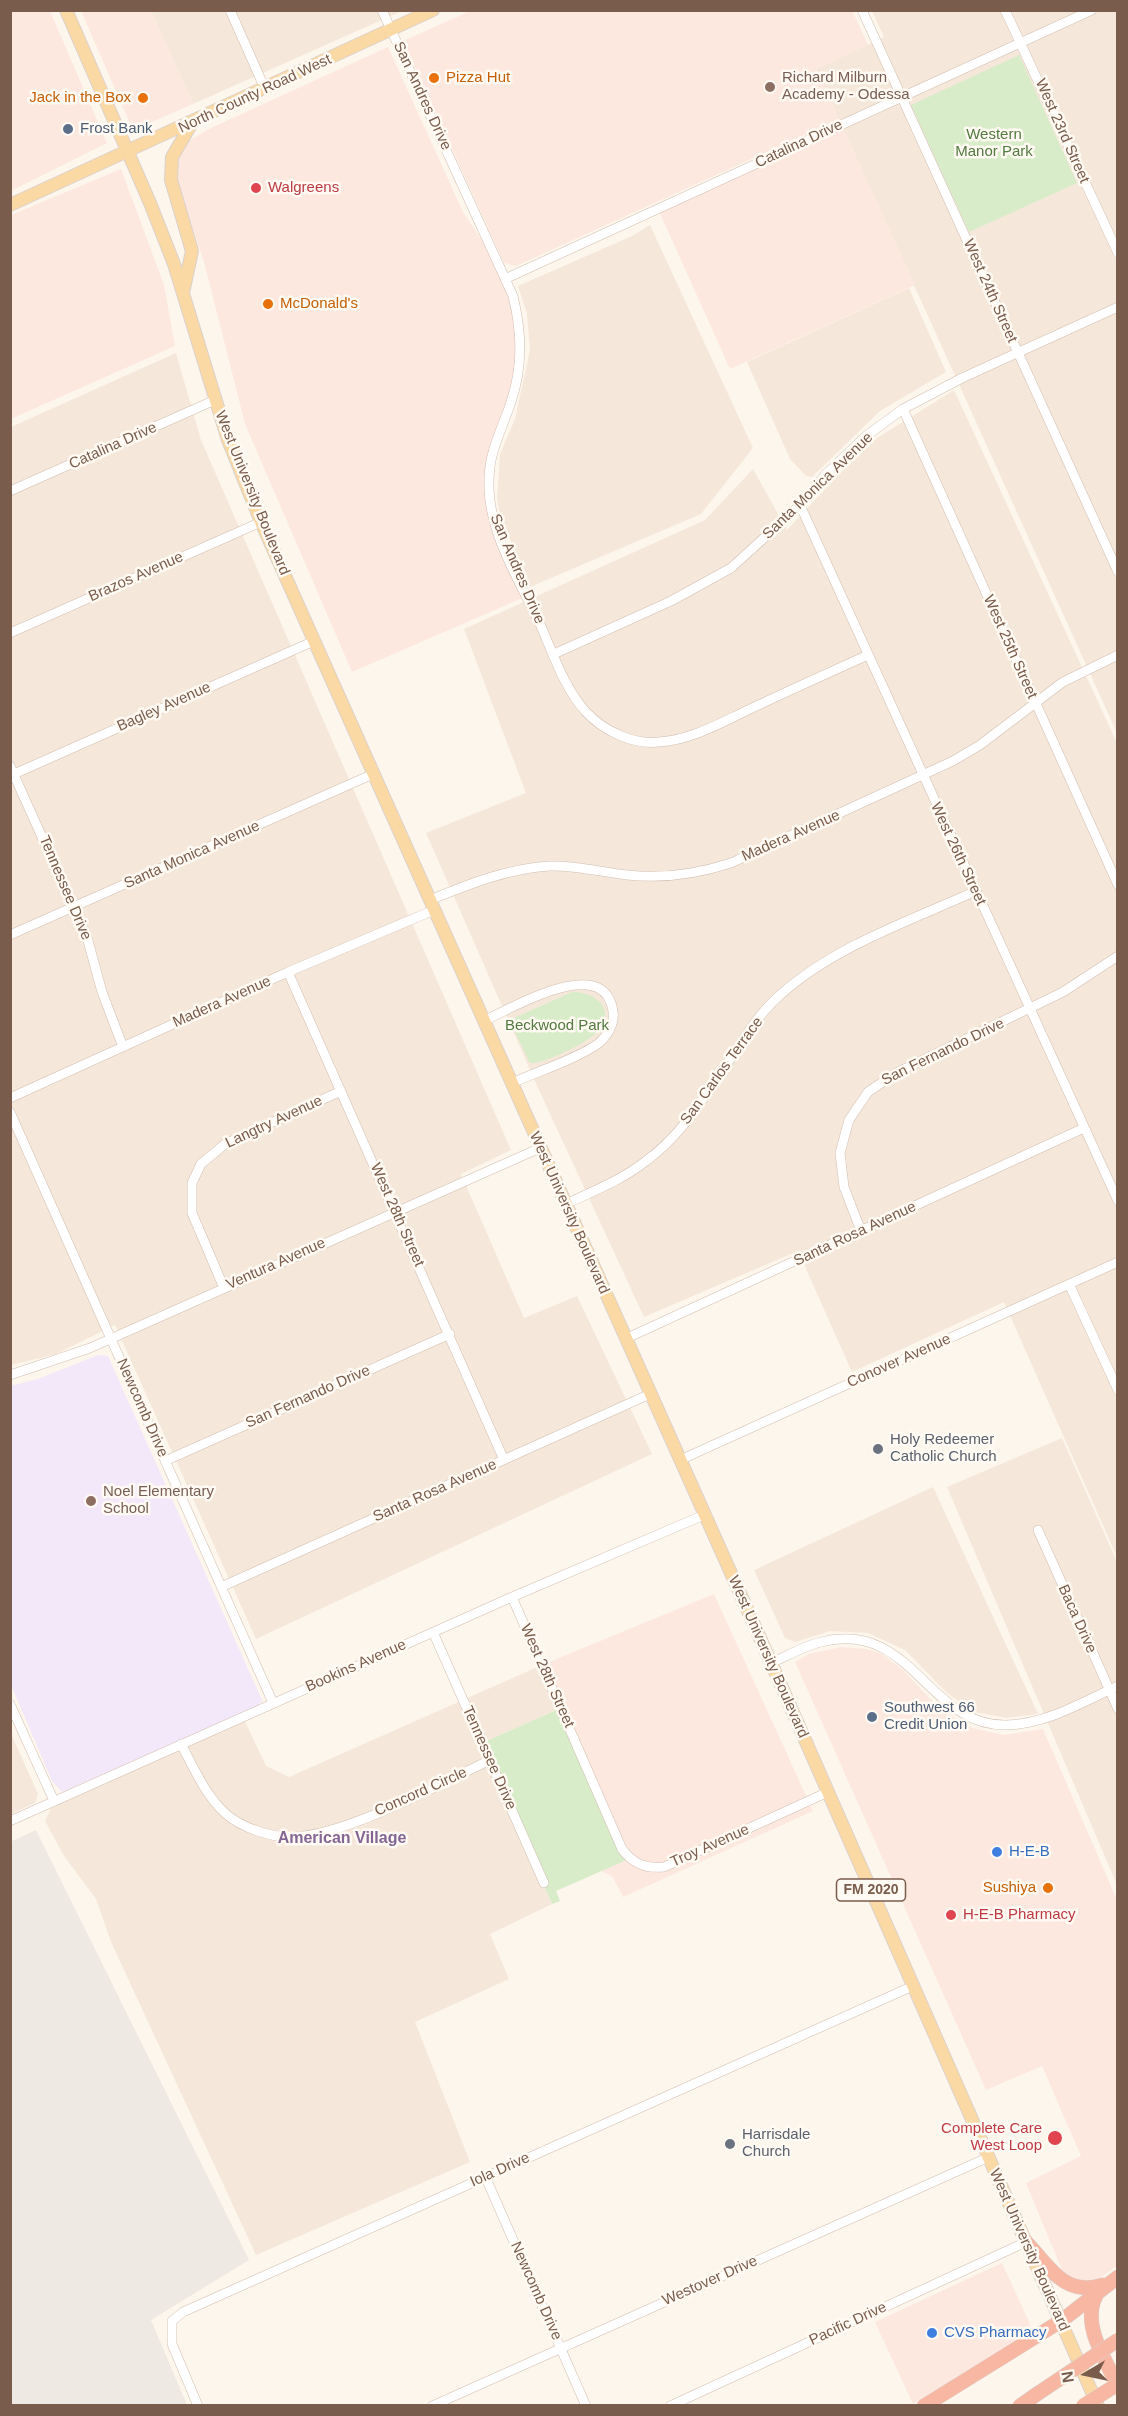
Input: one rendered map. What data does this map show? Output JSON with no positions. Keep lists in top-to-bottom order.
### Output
{
  "streets": {
    "main road": ["North County Road West", "West University Boulevard", "FM 2020"],
    "street": [
      "San Andres Drive",
      "West 23rd Street",
      "Catalina Drive",
      "West 24th Street",
      "Santa Monica Avenue",
      "Brazos Avenue",
      "West 25th Street",
      "Bagley Avenue",
      "Madera Avenue",
      "West 26th Street",
      "Tennessee Drive",
      "San Fernando Drive",
      "San Carlos Terrace",
      "Langtry Avenue",
      "West 28th Street",
      "Santa Rosa Avenue",
      "Ventura Avenue",
      "Conover Avenue",
      "Newcomb Drive",
      "Baca Drive",
      "Bookins Avenue",
      "Concord Circle",
      "Troy Avenue",
      "Iola Drive",
      "Westover Drive",
      "Pacific Drive"
    ]
  },
  "crossings": [
    ["North County Road West", "San Andres Drive"],
    ["North County Road West", "West University Boulevard"],
    ["San Andres Drive", "Catalina Drive"],
    ["San Andres Drive", "Santa Monica Avenue"],
    ["San Andres Drive", "West 26th Street"],
    ["West 23rd Street", "Catalina Drive"],
    ["Catalina Drive", "West 24th Street"],
    ["Catalina Drive", "West University Boulevard"],
    ["West 24th Street", "Santa Monica Avenue"],
    ["Santa Monica Avenue", "West University Boulevard"],
    ["Santa Monica Avenue", "West 25th Street"],
    ["Santa Monica Avenue", "West 26th Street"],
    ["Santa Monica Avenue", "Tennessee Drive"],
    ["West University Boulevard", "Brazos Avenue"],
    ["West University Boulevard", "Bagley Avenue"],
    ["West University Boulevard", "Madera Avenue"],
    ["West University Boulevard", "San Carlos Terrace"],
    ["West University Boulevard", "Santa Rosa Avenue"],
    ["West University Boulevard", "Ventura Avenue"],
    ["West University Boulevard", "Conover Avenue"],
    ["West University Boulevard", "Bookins Avenue"],
    ["West University Boulevard", "Troy Avenue"],
    ["West University Boulevard", "Iola Drive"],
    ["West University Boulevard", "Westover Drive"],
    ["West University Boulevard", "Pacific Drive"],
    ["West 25th Street", "Madera Avenue"],
    ["Bagley Avenue", "Tennessee Drive"],
    ["Madera Avenue", "West 26th Street"],
    ["Madera Avenue", "Tennessee Drive"],
    ["Madera Avenue", "West 28th Street"],
    ["West 26th Street", "San Fernando Drive"],
    ["West 26th Street", "San Carlos Terrace"],
    ["West 26th Street", "Santa Rosa Avenue"],
    ["Tennessee Drive", "Bookins Avenue"],
    ["Tennessee Drive", "Concord Circle"],
    ["San Fernando Drive", "West 28th Street"],
    ["San Fernando Drive", "Santa Rosa Avenue"],
    ["San Fernando Drive", "Newcomb Drive"],
    ["Langtry Avenue", "West 28th Street"],
    ["Langtry Avenue", "Ventura Avenue"],
    ["West 28th Street", "Santa Rosa Avenue"],
    ["West 28th Street", "Ventura Avenue"],
    ["West 28th Street", "Bookins Avenue"],
    ["West 28th Street", "Troy Avenue"],
    ["Santa Rosa Avenue", "Newcomb Drive"],
    ["Ventura Avenue", "Newcomb Drive"],
    ["Newcomb Drive", "Bookins Avenue"],
    ["Newcomb Drive", "Iola Drive"],
    ["Newcomb Drive", "Westover Drive"],
    ["Bookins Avenue", "Concord Circle"]
  ],
  "districts": ["American Village"],
  "parks": ["Western Manor Park", "Beckwood Park"],
  "places": [
    "Pizza Hut",
    "Richard Milburn Academy - Odessa",
    "Jack in the Box",
    "Frost Bank",
    "Walgreens",
    "McDonald's",
    "Holy Redeemer Catholic Church",
    "Noel Elementary School",
    "Southwest 66 Credit Union",
    "H-E-B",
    "Sushiya",
    "H-E-B Pharmacy",
    "Complete Care West Loop",
    "Harrisdale Church",
    "CVS Pharmacy"
  ],
  "north": "left"
}
